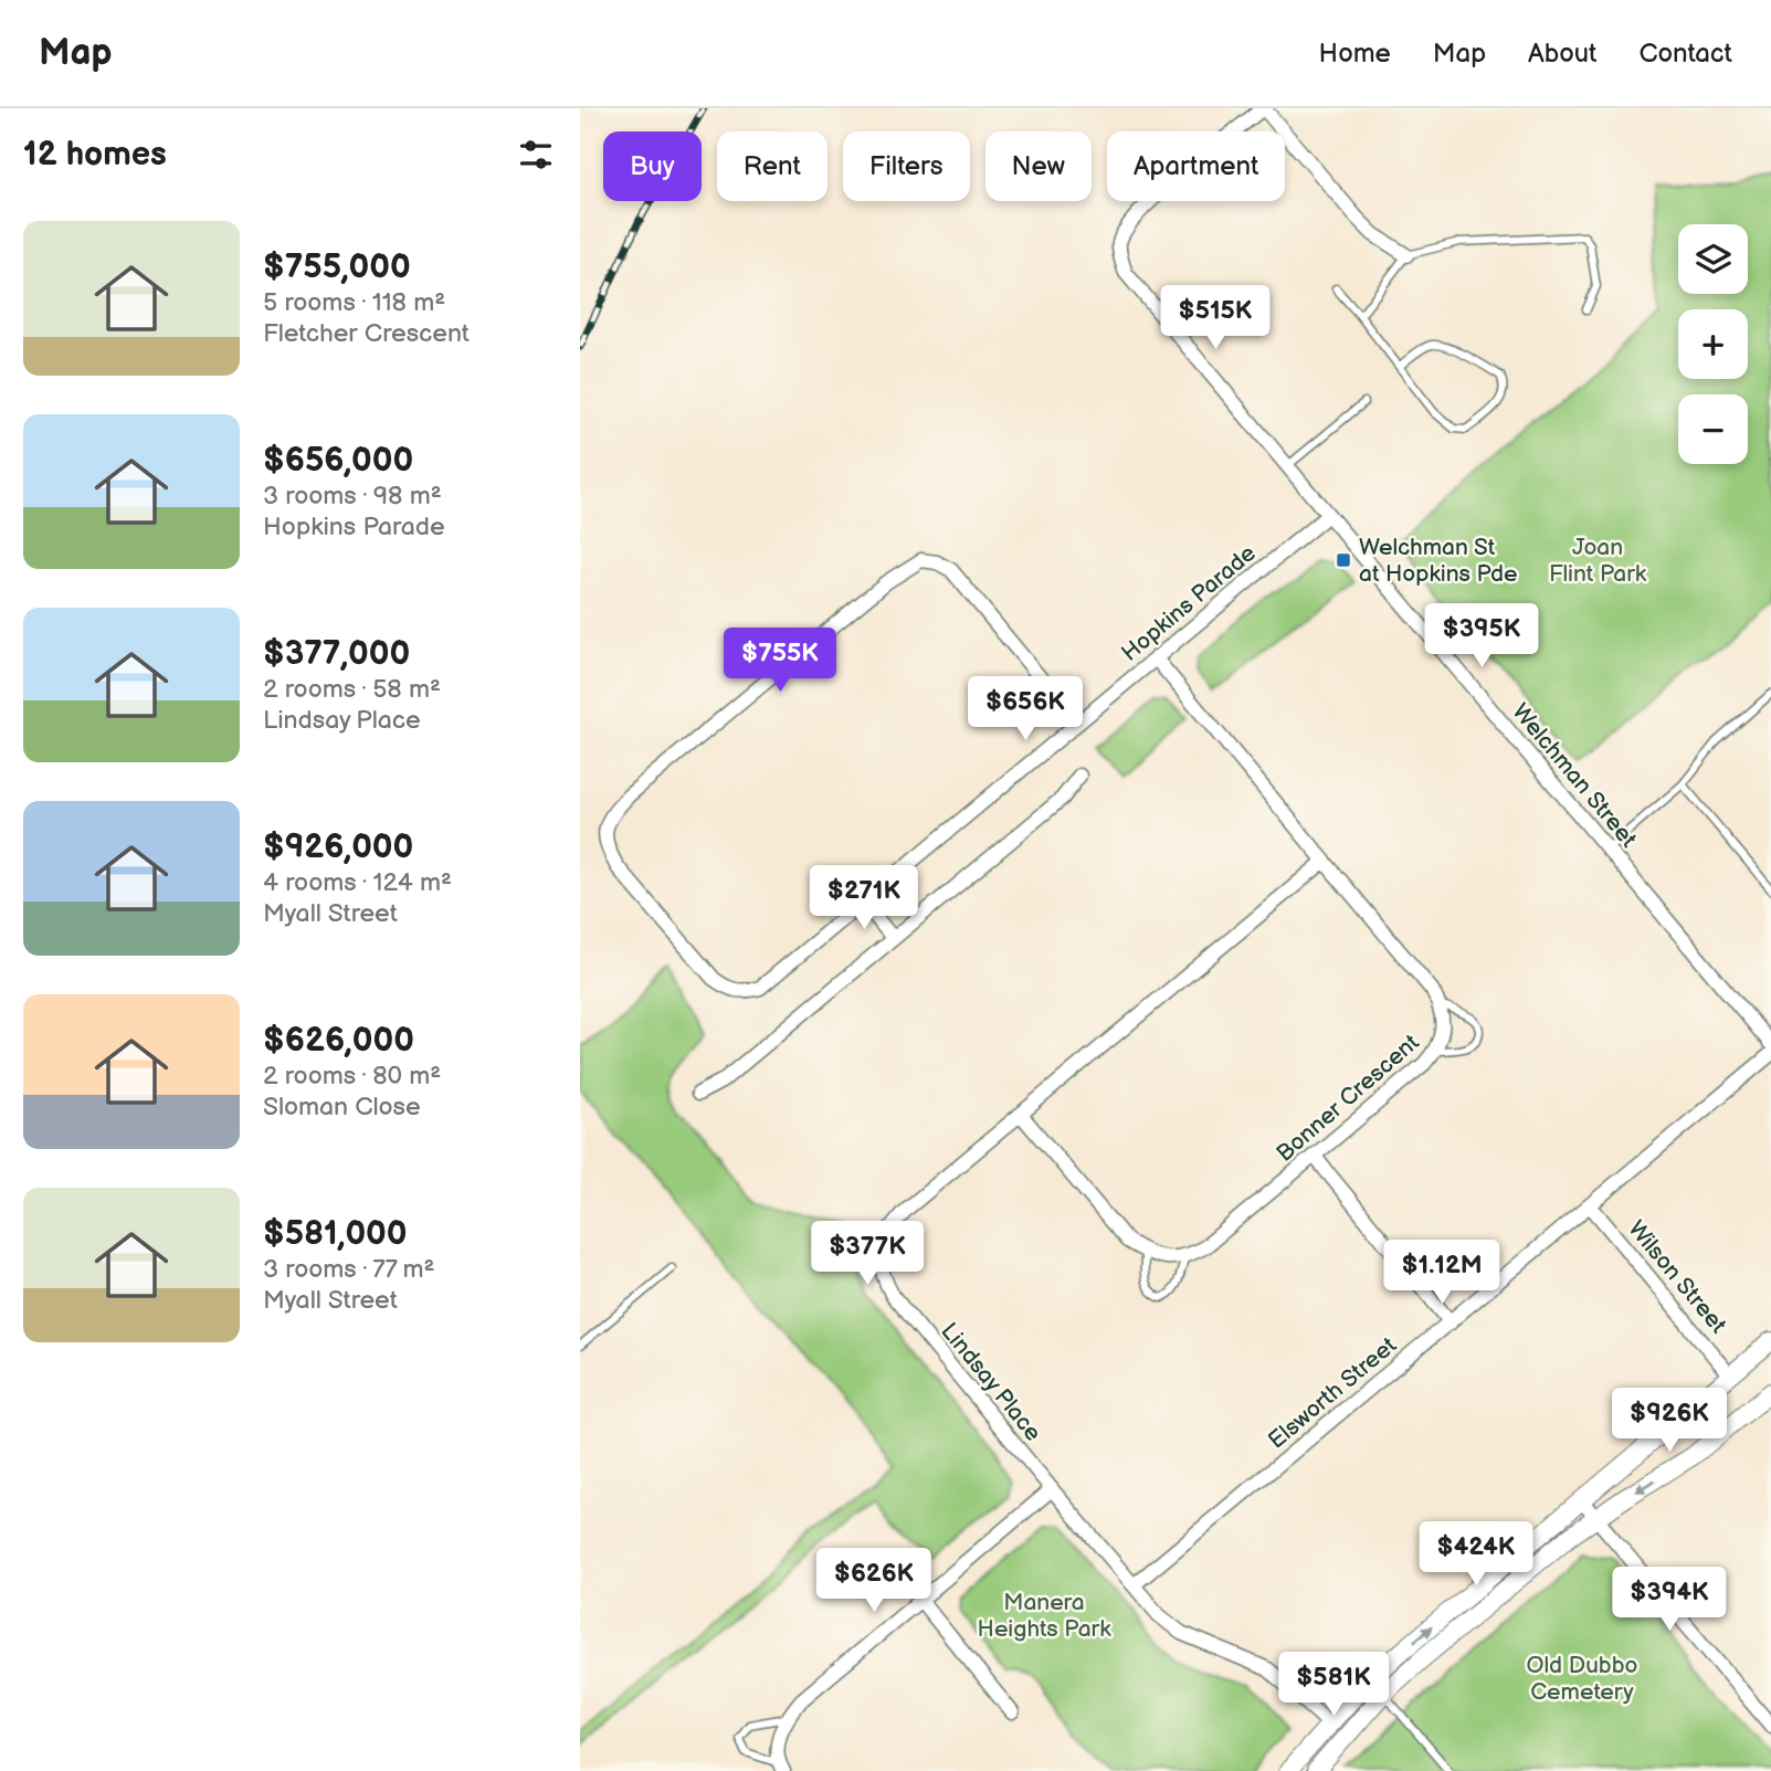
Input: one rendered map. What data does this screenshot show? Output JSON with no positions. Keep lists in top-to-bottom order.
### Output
{
  "streets": {
    "street": [
      "Hopkins Parade",
      "Welchman Street",
      "Bonner Crescent",
      "Wilson Street",
      "Lindsay Place",
      "Elsworth Street"
    ]
  },
  "crossings": [
    ["Hopkins Parade", "Welchman Street"],
    ["Wilson Street", "Elsworth Street"],
    ["Lindsay Place", "Elsworth Street"]
  ],
  "parks": ["Joan Flint Park", "Manera Heights Park", "Old Dubbo Cemetery"],
  "places": {
    "transit": ["Welchman St at Hopkins Pde"]
  },
  "page": {
    "header": "Map",
    "nav": [
      "Home",
      "Map",
      "About",
      "Contact"
    ],
    "heading": "12 homes",
    "chip": [
      "Buy",
      "Rent",
      "Filters",
      "New",
      "Apartment"
    ],
    "list": [
      {
        "name": "$755,000",
        "note": "5 rooms · 118 m² · Fletcher Crescent"
      },
      {
        "name": "$656,000",
        "note": "3 rooms · 98 m² · Hopkins Parade"
      },
      {
        "name": "$377,000",
        "note": "2 rooms · 58 m² · Lindsay Place"
      },
      {
        "name": "$926,000",
        "note": "4 rooms · 124 m² · Myall Street"
      },
      {
        "name": "$626,000",
        "note": "2 rooms · 80 m² · Sloman Close"
      },
      {
        "name": "$581,000",
        "note": "3 rooms · 77 m² · Myall Street"
      }
    ],
    "map_buttons": ["+", "−"],
    "price": [
      "$515K",
      "$395K",
      "$755K",
      "$656K",
      "$271K",
      "$377K",
      "$1.12M",
      "$926K",
      "$424K",
      "$626K",
      "$394K",
      "$581K"
    ]
  }
}
